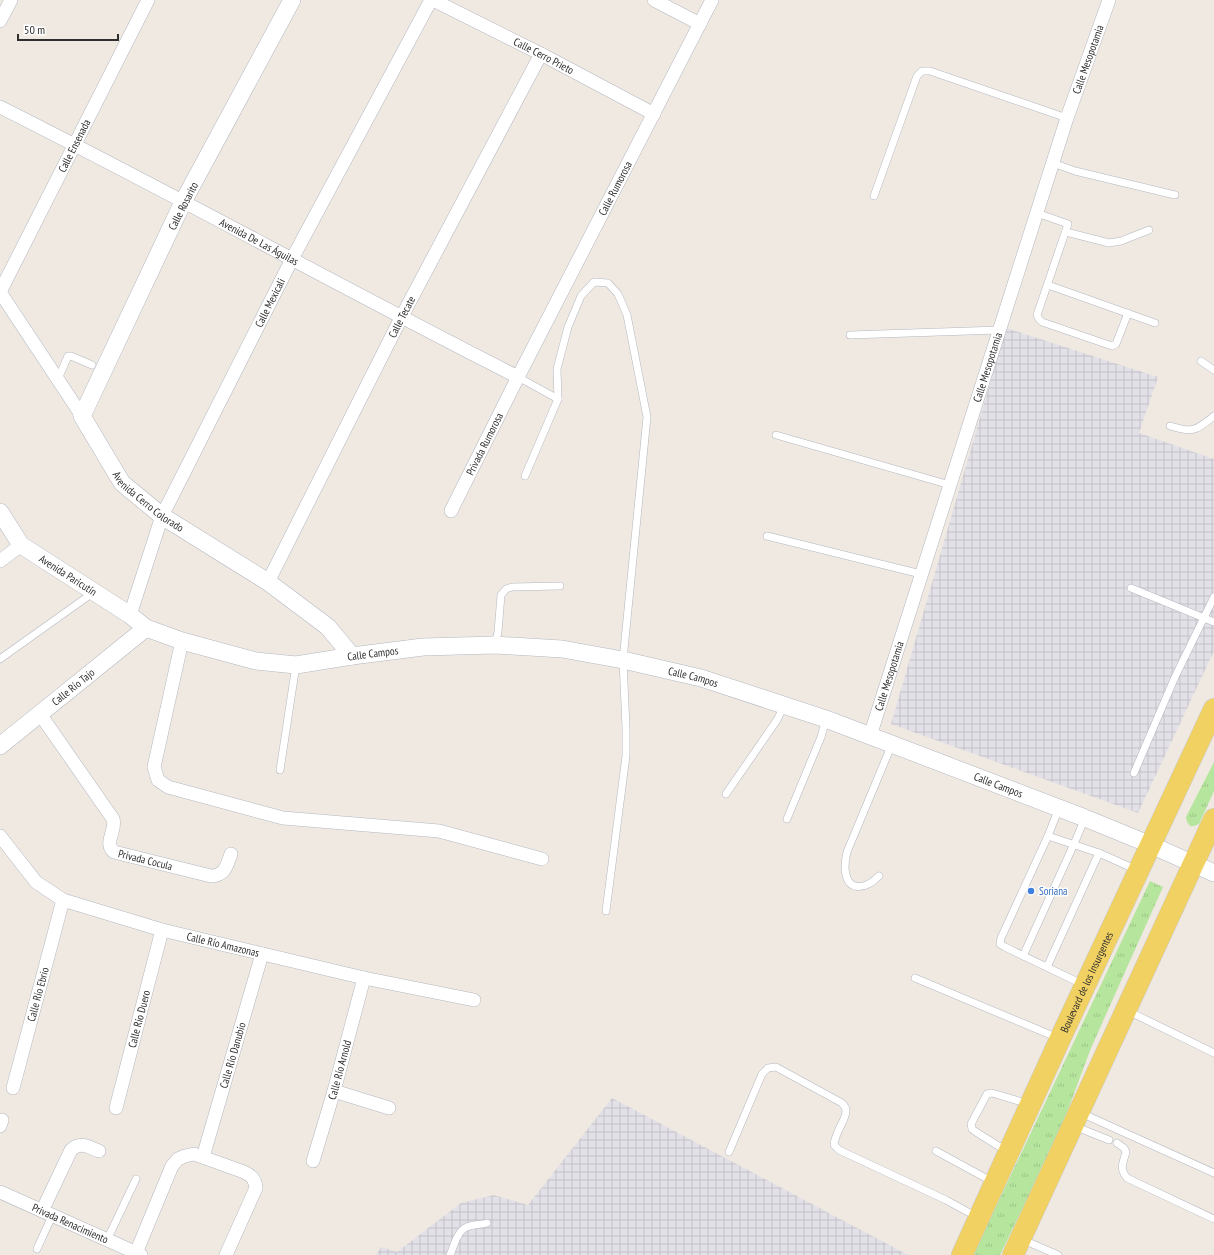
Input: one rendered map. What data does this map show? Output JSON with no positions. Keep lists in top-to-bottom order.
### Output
{
  "streets": {
    "main road": ["Boulevard de los Insurgentes"],
    "street": [
      "Calle Cerro Prieto",
      "Calle Mesopotamia",
      "Calle Ensenada",
      "Calle Rumorosa",
      "Calle Rosarito",
      "Avenida De Las Águilas",
      "Calle Mexicali",
      "Calle Tecate",
      "Privada Rumorosa",
      "Avenida Cerro Colorado",
      "Avenida Paricutín",
      "Calle Campos",
      "Calle Río Tajo",
      "Privada Cocula",
      "Calle Río Amazonas",
      "Calle Río Ebrio",
      "Calle Río Duero",
      "Calle Río Danubio",
      "Calle Río Arnold",
      "Privada Renacimiento"
    ]
  },
  "crossings": [
    ["Calle Cerro Prieto", "Calle Rumorosa"],
    ["Calle Cerro Prieto", "Calle Mexicali"],
    ["Calle Cerro Prieto", "Calle Tecate"],
    ["Calle Mesopotamia", "Calle Campos"],
    ["Calle Ensenada", "Avenida De Las Águilas"],
    ["Calle Ensenada", "Avenida Cerro Colorado"],
    ["Calle Rumorosa", "Avenida De Las Águilas"],
    ["Calle Rumorosa", "Privada Rumorosa"],
    ["Calle Rosarito", "Avenida De Las Águilas"],
    ["Calle Rosarito", "Avenida Cerro Colorado"],
    ["Avenida De Las Águilas", "Calle Mexicali"],
    ["Avenida De Las Águilas", "Calle Tecate"],
    ["Avenida De Las Águilas", "Privada Rumorosa"],
    ["Calle Mexicali", "Avenida Cerro Colorado"],
    ["Calle Mexicali", "Avenida Paricutín"],
    ["Calle Tecate", "Avenida Cerro Colorado"],
    ["Avenida Cerro Colorado", "Calle Campos"],
    ["Avenida Paricutín", "Calle Campos"],
    ["Avenida Paricutín", "Calle Río Tajo"],
    ["Calle Campos", "Calle Río Tajo"],
    ["Calle Campos", "Boulevard de los Insurgentes"],
    ["Calle Río Tajo", "Privada Cocula"],
    ["Calle Río Amazonas", "Calle Río Ebrio"],
    ["Calle Río Amazonas", "Calle Río Duero"],
    ["Calle Río Amazonas", "Calle Río Danubio"],
    ["Calle Río Amazonas", "Calle Río Arnold"]
  ],
  "places": ["Soriana"],
  "scale_bar": "50 m"
}
